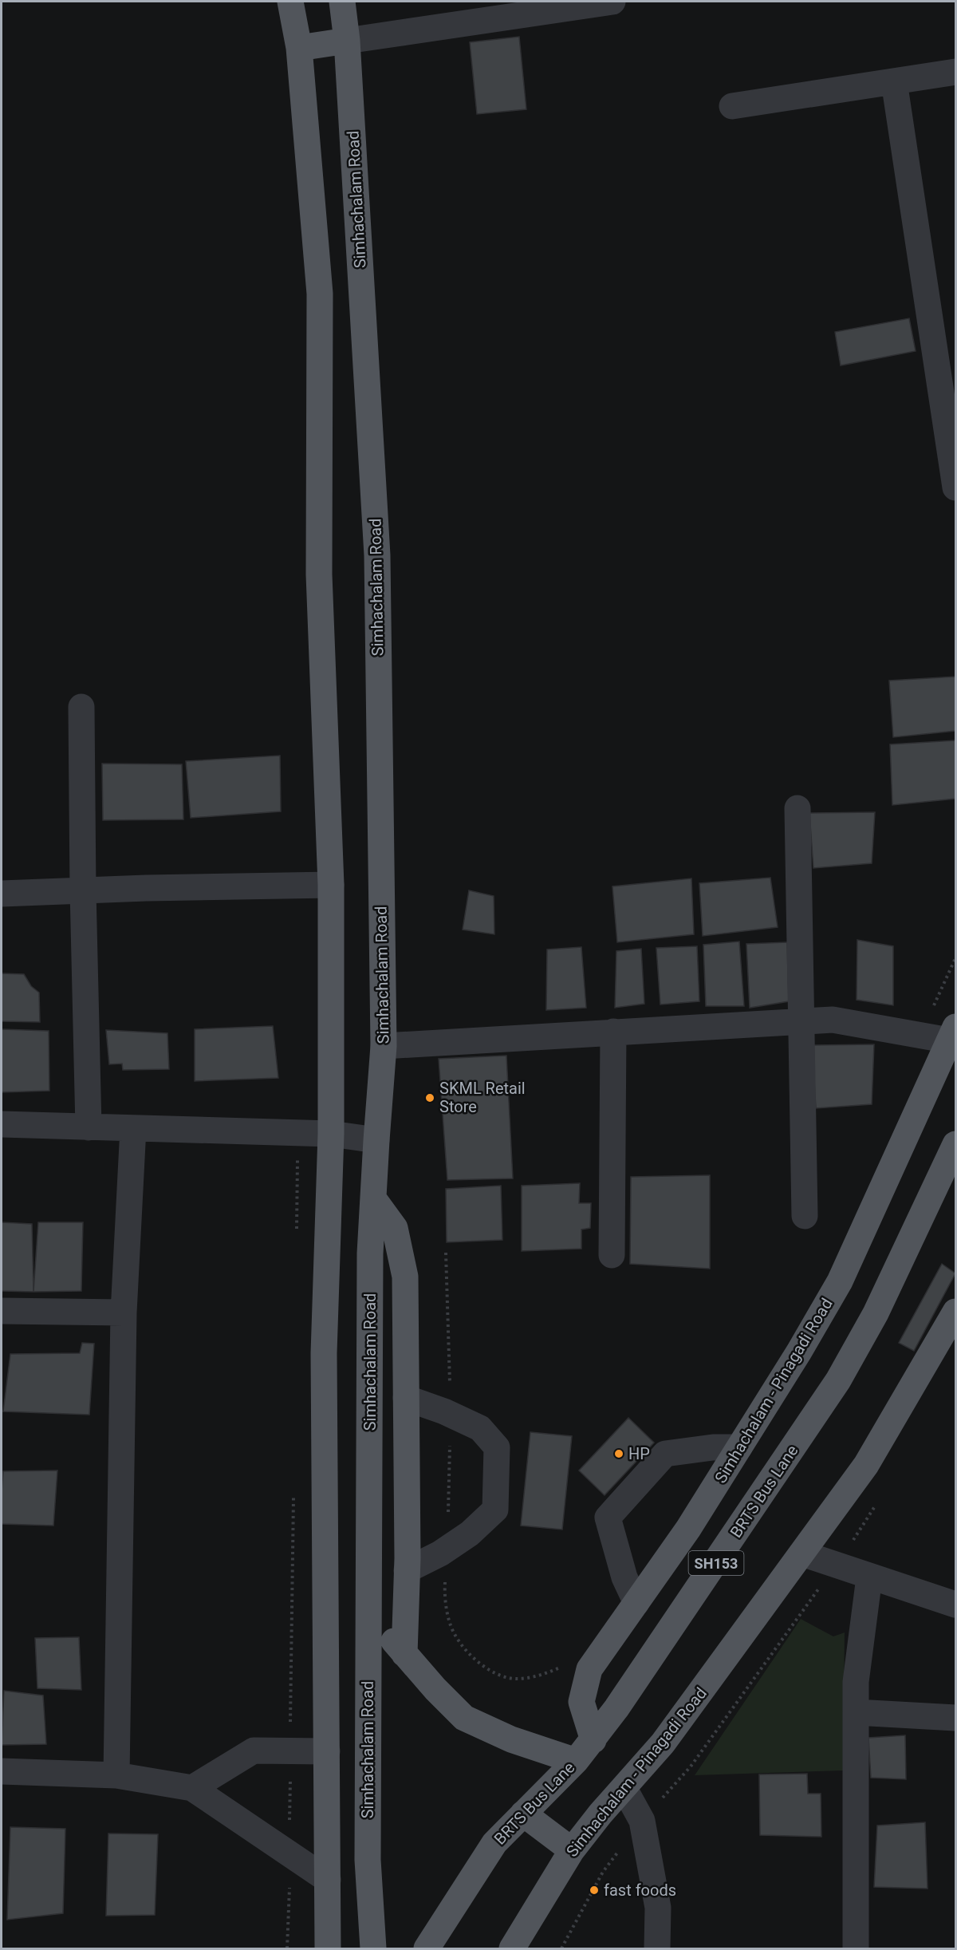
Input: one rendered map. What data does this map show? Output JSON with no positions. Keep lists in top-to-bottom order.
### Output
{
  "streets": {
    "main road": [
      "Simhachalam Road",
      "Simhachalam - Pinagadi Road",
      "BRTS Bus Lane",
      "SH153"
    ]
  },
  "crossings": [
    ["Simhachalam - Pinagadi Road", "BRTS Bus Lane"]
  ],
  "places": ["SKML Retail Store", "HP", "fast foods"]
}
